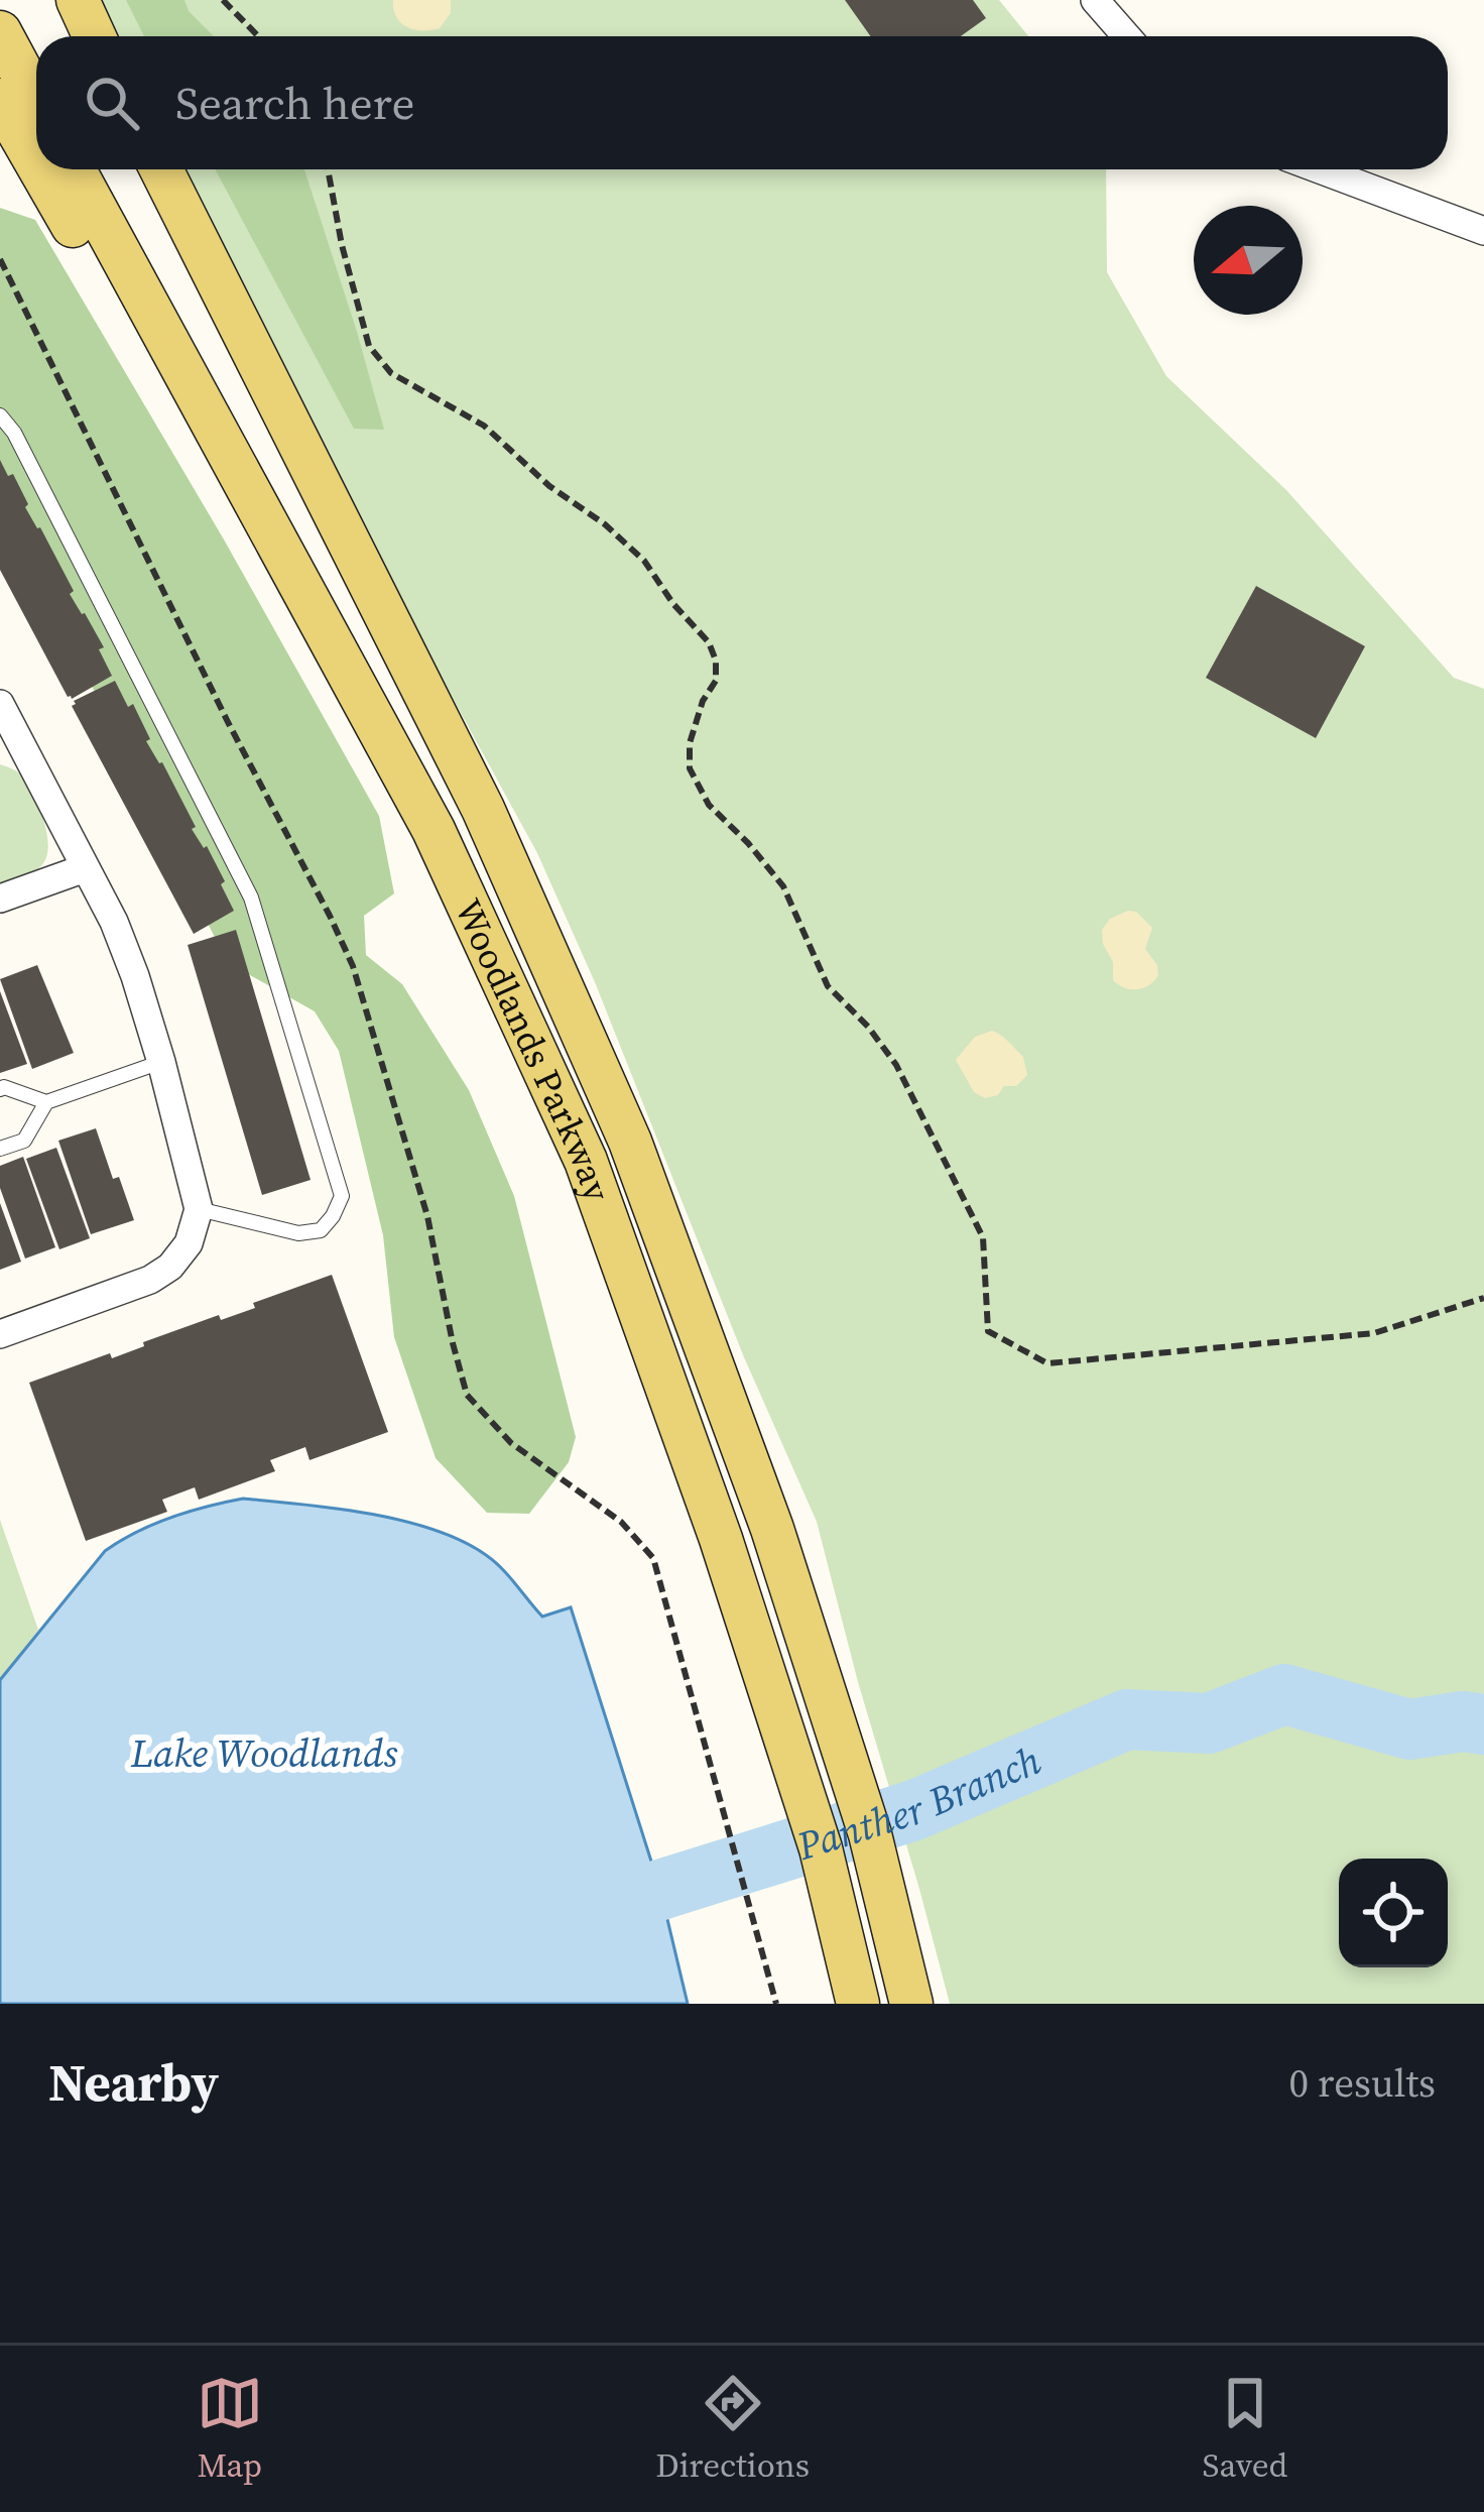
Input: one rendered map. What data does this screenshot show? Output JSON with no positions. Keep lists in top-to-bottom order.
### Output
{
  "streets": {
    "main road": ["Woodlands Parkway"]
  },
  "water": ["Lake Woodlands", "Panther Branch"],
  "north": "left",
  "page": {
    "search": "Search here",
    "heading": ["Nearby", "0 results"],
    "nav": ["Map", "Directions", "Saved"]
  }
}
